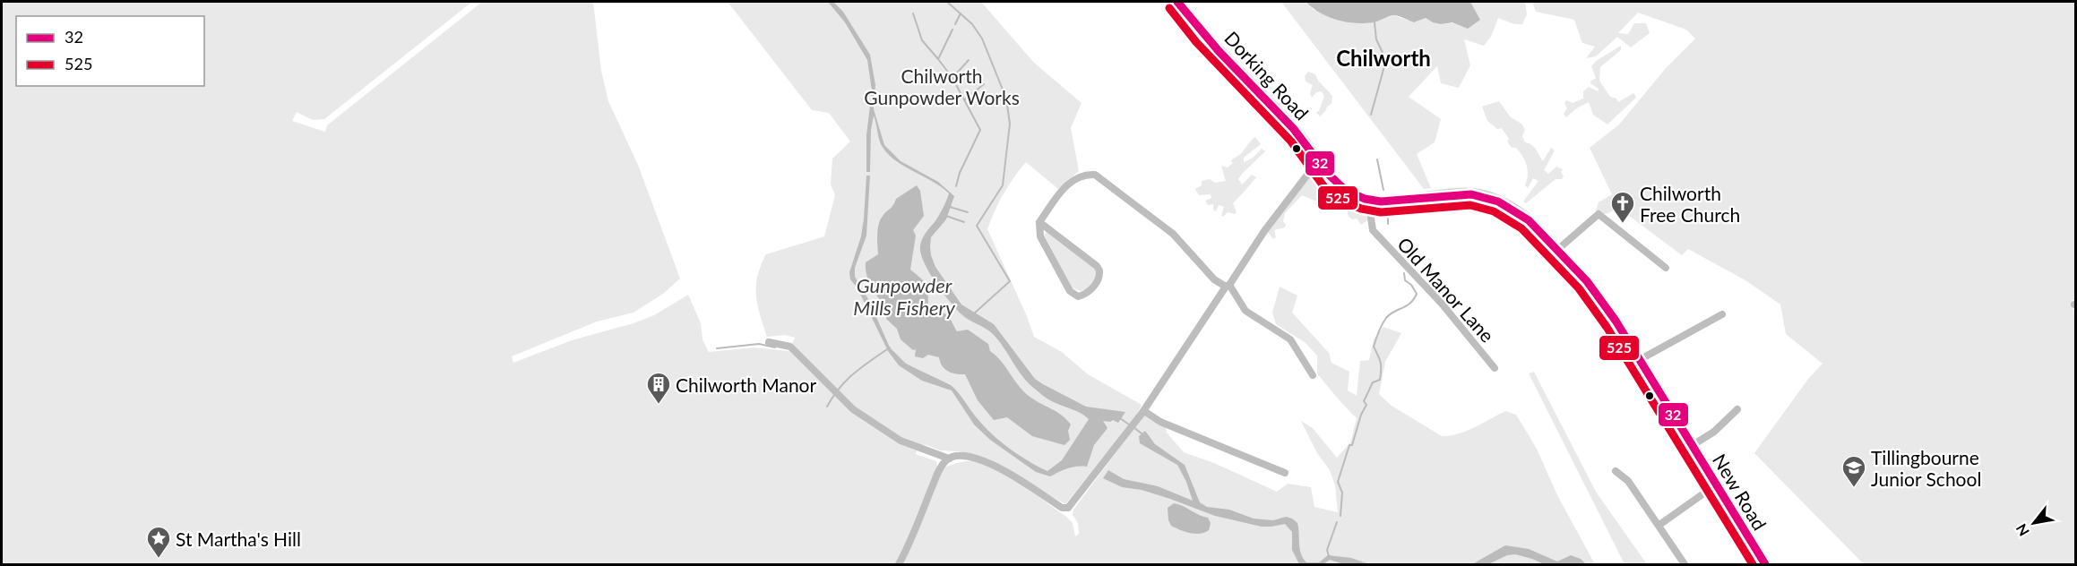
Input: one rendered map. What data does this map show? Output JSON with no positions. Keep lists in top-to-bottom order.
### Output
{
  "streets": {
    "main road": ["Dorking Road", "New Road"],
    "street": ["Old Manor Lane"]
  },
  "crossings": [
    ["Dorking Road", "Old Manor Lane"],
    ["Dorking Road", "New Road"]
  ],
  "districts": ["Chilworth"],
  "water": ["Gunpowder Mills Fishery"],
  "parks": ["Chilworth Gunpowder Works"],
  "places": {
    "church": ["Chilworth Free Church"],
    "building": ["Chilworth Manor"],
    "school or university": ["Tillingbourne Junior School"],
    "place": ["St Martha's Hill"]
  },
  "lines": ["transit line 32", "transit line 525"],
  "legend": ["32", "525"],
  "north": "bottom left"
}
